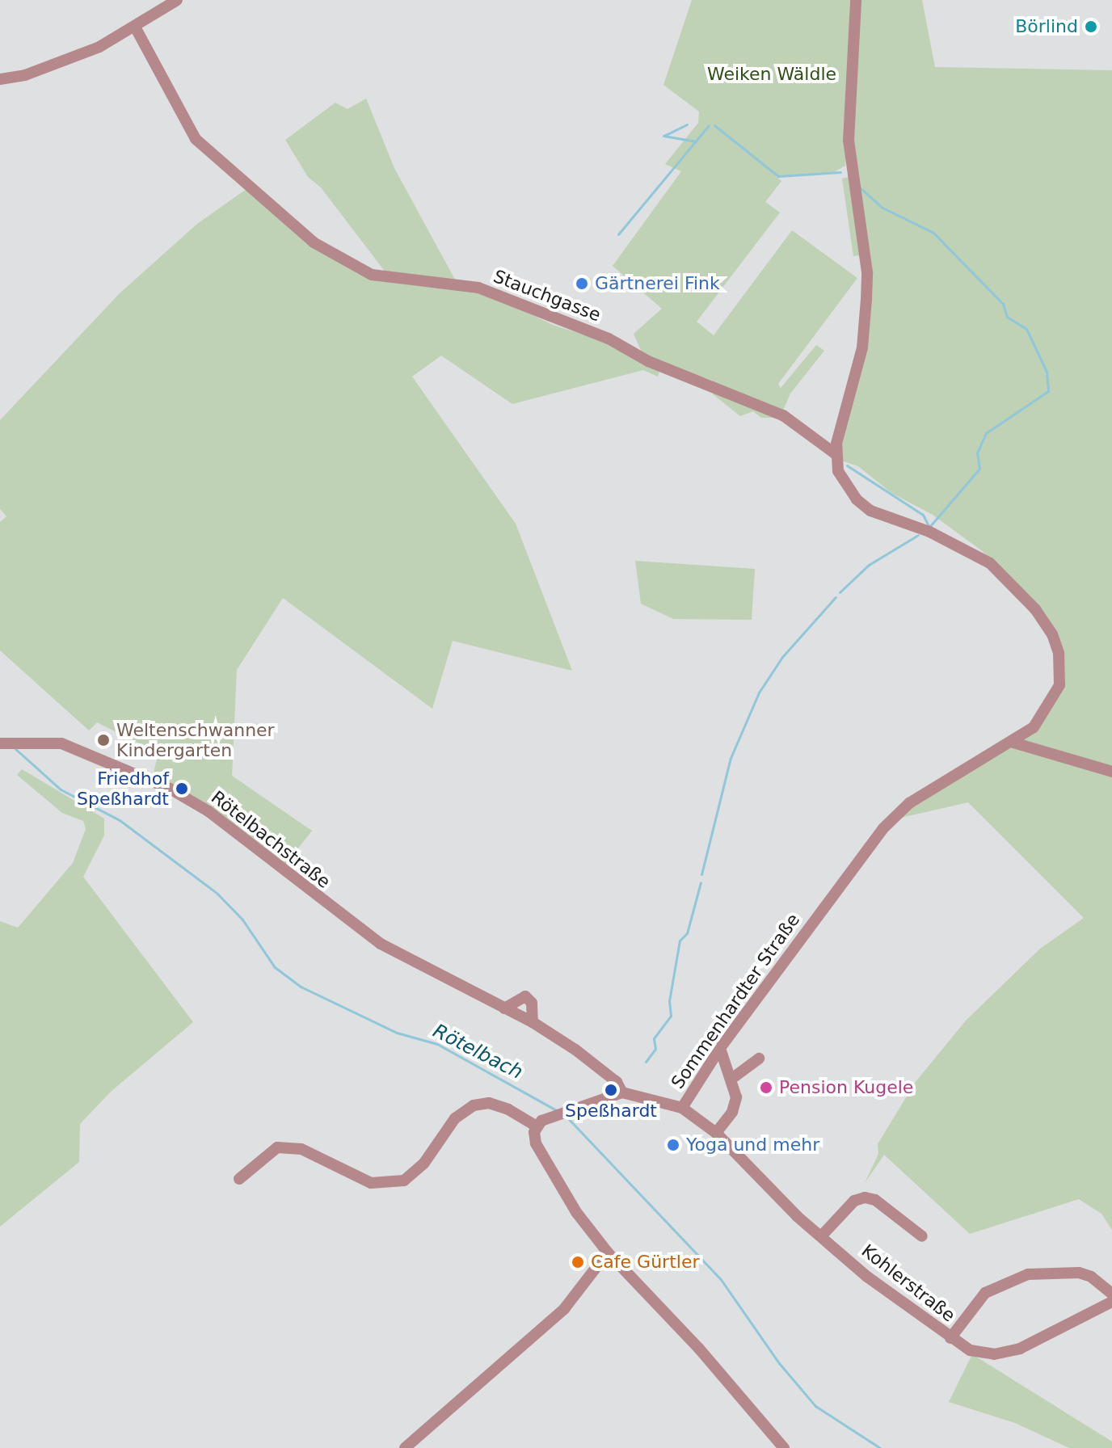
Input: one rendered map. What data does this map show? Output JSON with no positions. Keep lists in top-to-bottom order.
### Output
{
  "streets": {
    "street": [
      "Stauchgasse",
      "Rötelbachstraße",
      "Sommenhardter Straße",
      "Kohlerstraße"
    ]
  },
  "crossings": [
    ["Stauchgasse", "Sommenhardter Straße"],
    ["Rötelbachstraße", "Sommenhardter Straße"],
    ["Sommenhardter Straße", "Kohlerstraße"]
  ],
  "water": ["Rötelbach"],
  "parks": ["Weiken Wäldle"],
  "places": [
    "Börlind",
    "Gärtnerei Fink",
    "Weltenschwanner Kindergarten",
    "Friedhof Speßhardt",
    "Pension Kugele",
    "Speßhardt",
    "Yoga und mehr",
    "Cafe Gürtler"
  ]
}
